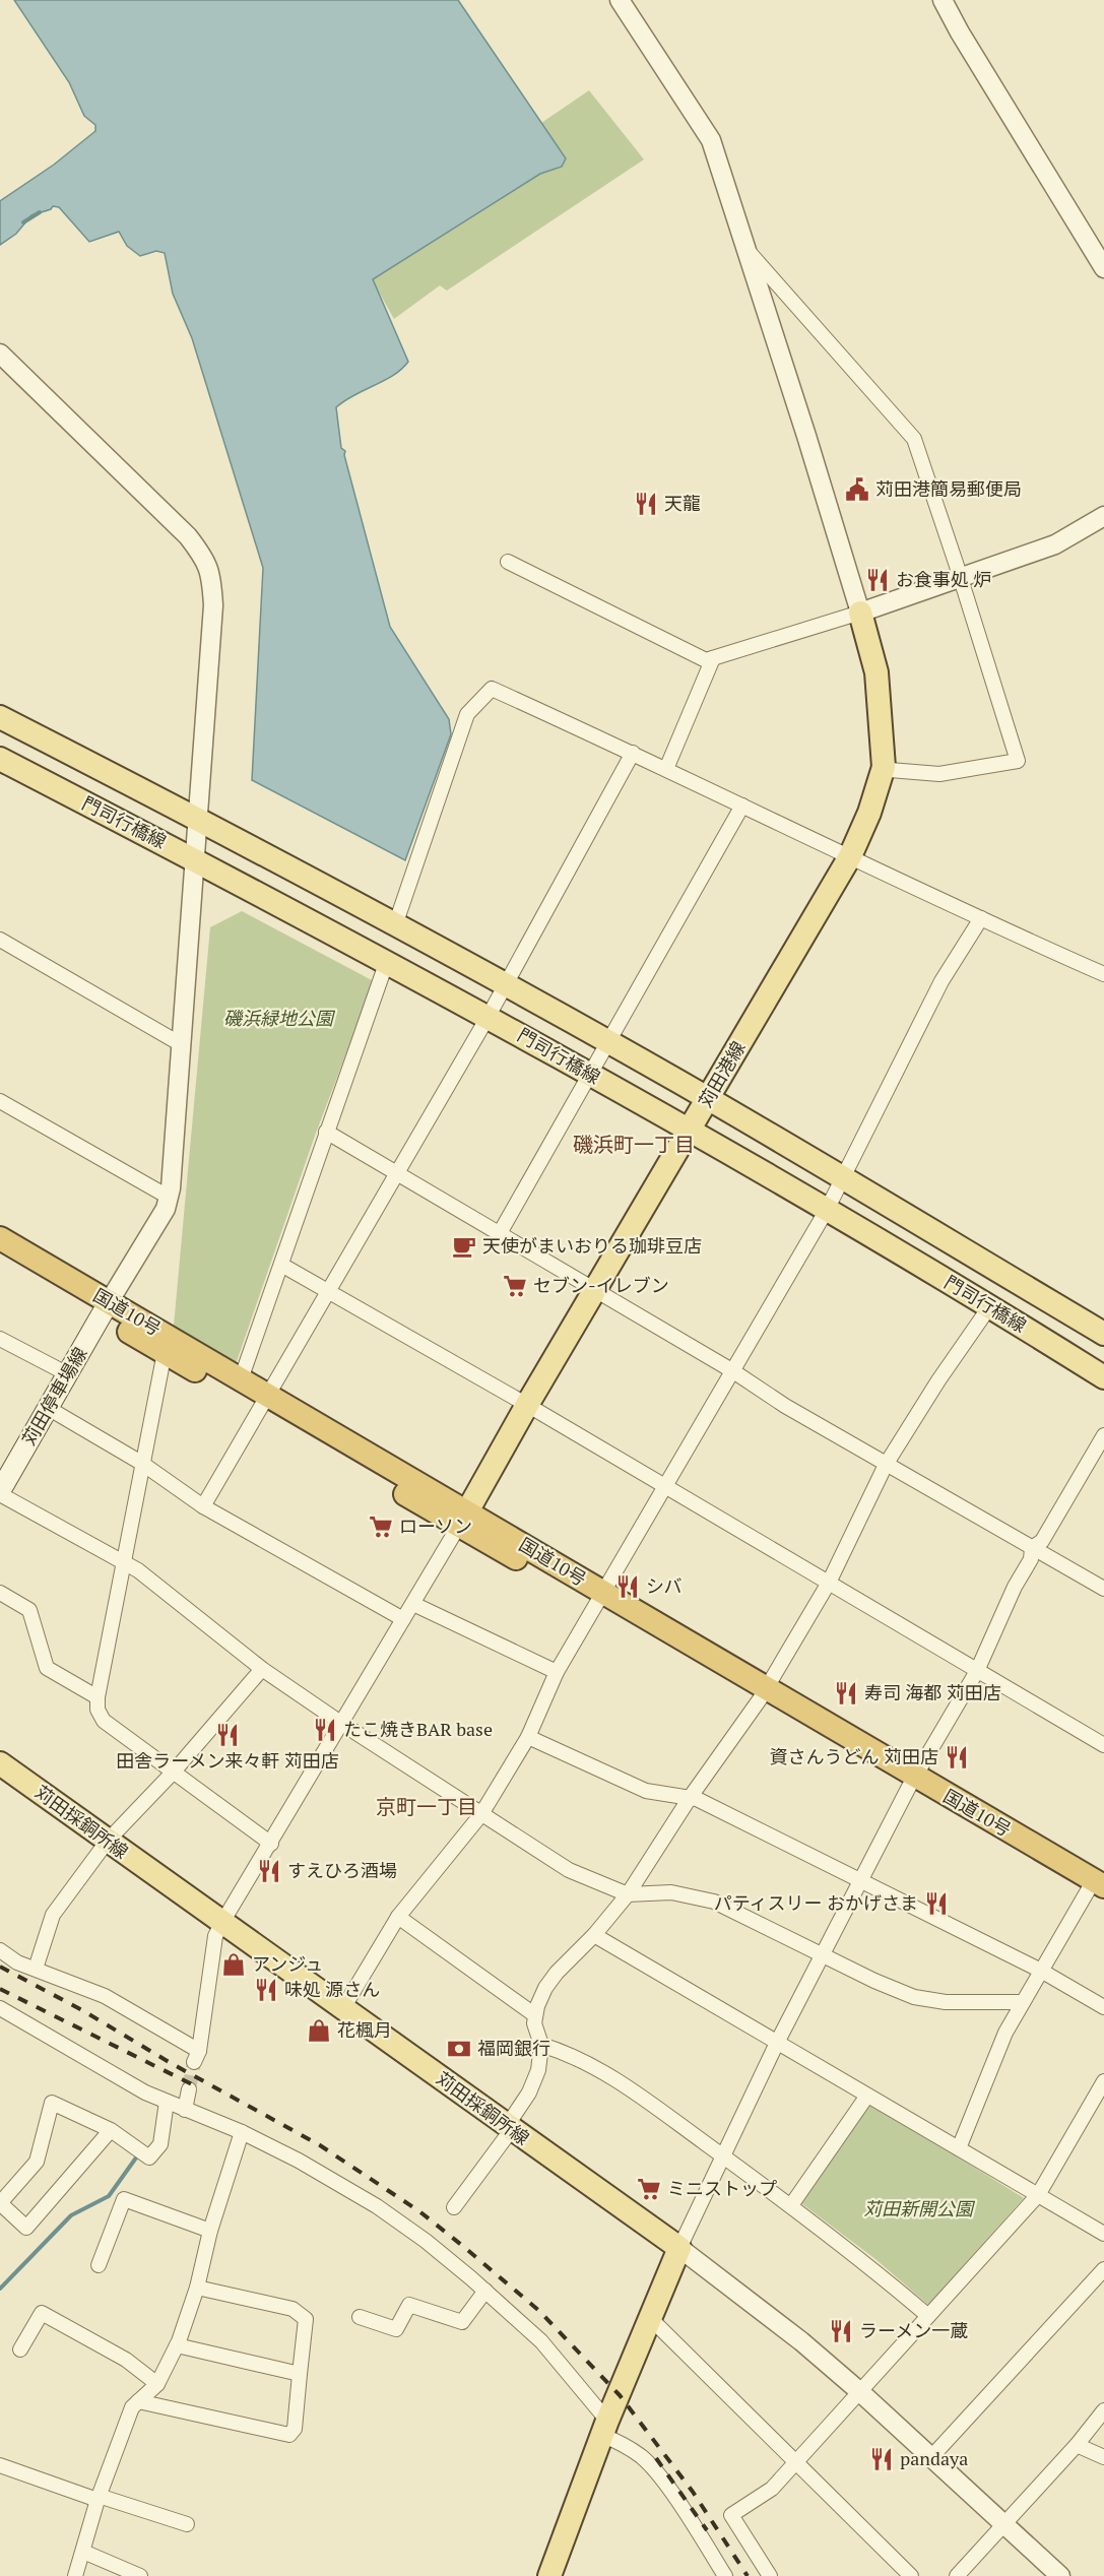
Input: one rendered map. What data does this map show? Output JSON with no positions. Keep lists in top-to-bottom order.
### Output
{
  "streets": {
    "highway": ["国道10号"],
    "main road": [
      "門司行橋線",
      "苅田港線",
      "苅田停車場線",
      "苅田採銅所線"
    ]
  },
  "crossings": [
    ["門司行橋線", "苅田港線"],
    ["苅田港線", "国道10号"],
    ["国道10号", "苅田停車場線"]
  ],
  "districts": ["磯浜町一丁目", "京町一丁目"],
  "parks": ["磯浜緑地公園", "苅田新開公園"],
  "places": {
    "public building": ["苅田港簡易郵便局"],
    "restaurant": [
      "天龍",
      "お食事処 炉",
      "シバ",
      "寿司 海都 苅田店",
      "たこ焼きBAR base",
      "田舎ラーメン来々軒 苅田店",
      "資さんうどん 苅田店",
      "すえひろ酒場",
      "パティスリー おかげさま",
      "味処 源さん",
      "ラーメン一蔵",
      "pandaya"
    ],
    "cafe": ["天使がまいおりる珈琲豆店"],
    "supermarket": ["セブン-イレブン", "ローソン", "ミニストップ"],
    "shop": ["アンジュ", "花楓月"],
    "bank": ["福岡銀行"]
  }
}
